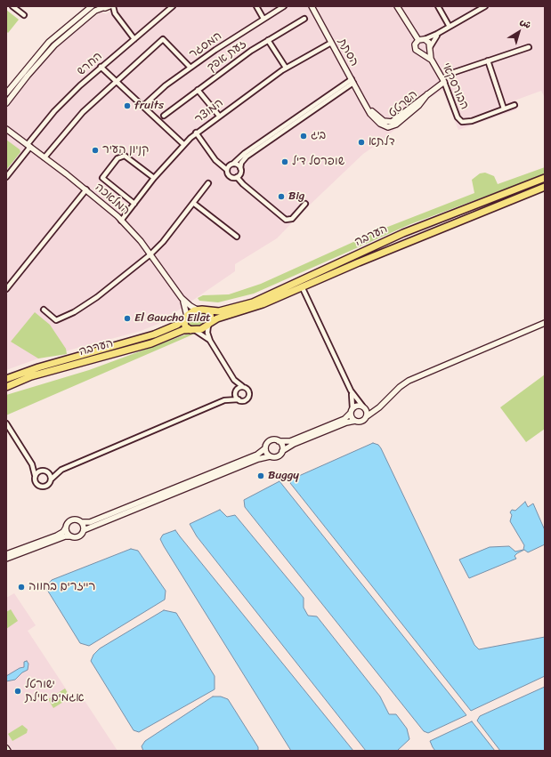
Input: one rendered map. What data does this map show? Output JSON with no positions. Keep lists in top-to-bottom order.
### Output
{
  "streets": {
    "highway": ["הערבה"],
    "street": [
      "המסגר",
      "הסתת",
      "זעת אפך",
      "החרש",
      "הבורסקאי",
      "השרטט",
      "המוצר",
      "המלאכה"
    ]
  },
  "crossings": [
    ["הסתת", "השרטט"],
    ["הסתת", "המוצר"],
    ["החרש", "המלאכה"],
    ["הבורסקאי", "השרטט"],
    ["המוצר", "המלאכה"],
    ["המלאכה", "הערבה"]
  ],
  "places": [
    "fruits",
    "ביג",
    "דלתא",
    "קניון העיר",
    "שופרסל דיל",
    "Big",
    "El Gaucho Eilat",
    "Buggy",
    "רייזרים בחווה",
    "ישורטל אגמים אילת"
  ],
  "north": "top right"
}
